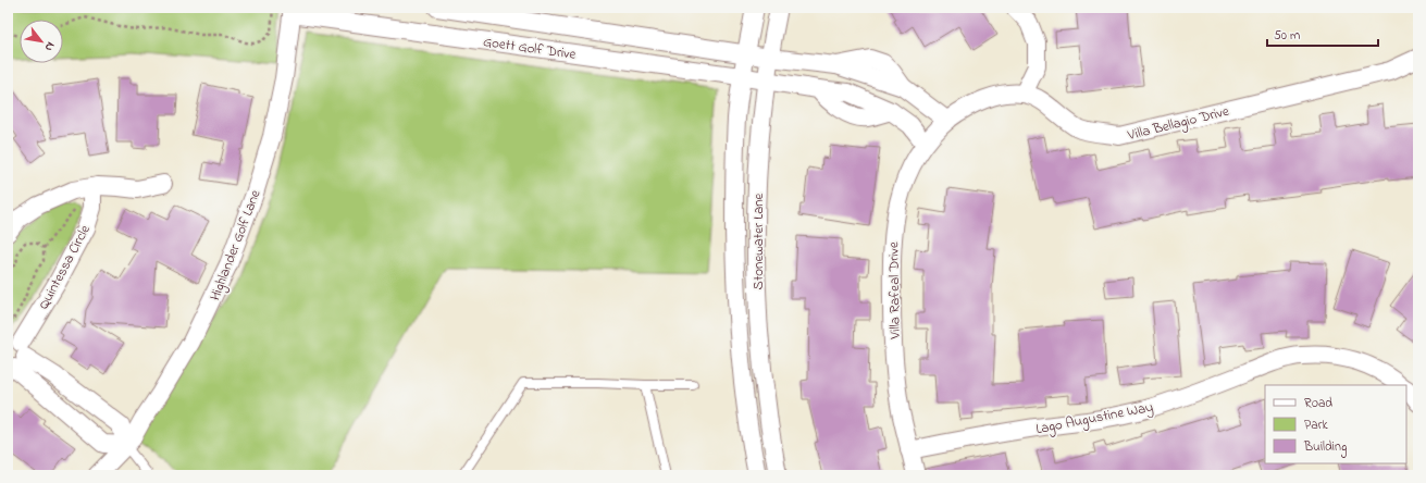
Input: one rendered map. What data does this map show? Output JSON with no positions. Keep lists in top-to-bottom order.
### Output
{
  "streets": {
    "street": [
      "Goett Golf Drive",
      "Villa Bellagio Drive",
      "Stonewater Lane",
      "Highlander Golf Lane",
      "Quintessa Circle",
      "Villa Rafeal Drive",
      "Lago Augustine Way"
    ]
  },
  "crossings": [
    ["Goett Golf Drive", "Villa Bellagio Drive"],
    ["Goett Golf Drive", "Stonewater Lane"],
    ["Goett Golf Drive", "Highlander Golf Lane"],
    ["Goett Golf Drive", "Villa Rafeal Drive"],
    ["Villa Bellagio Drive", "Villa Rafeal Drive"],
    ["Villa Rafeal Drive", "Lago Augustine Way"]
  ],
  "legend": ["Road", "Park", "Building"],
  "scale_bar": "50 m",
  "north": "bottom right"
}
